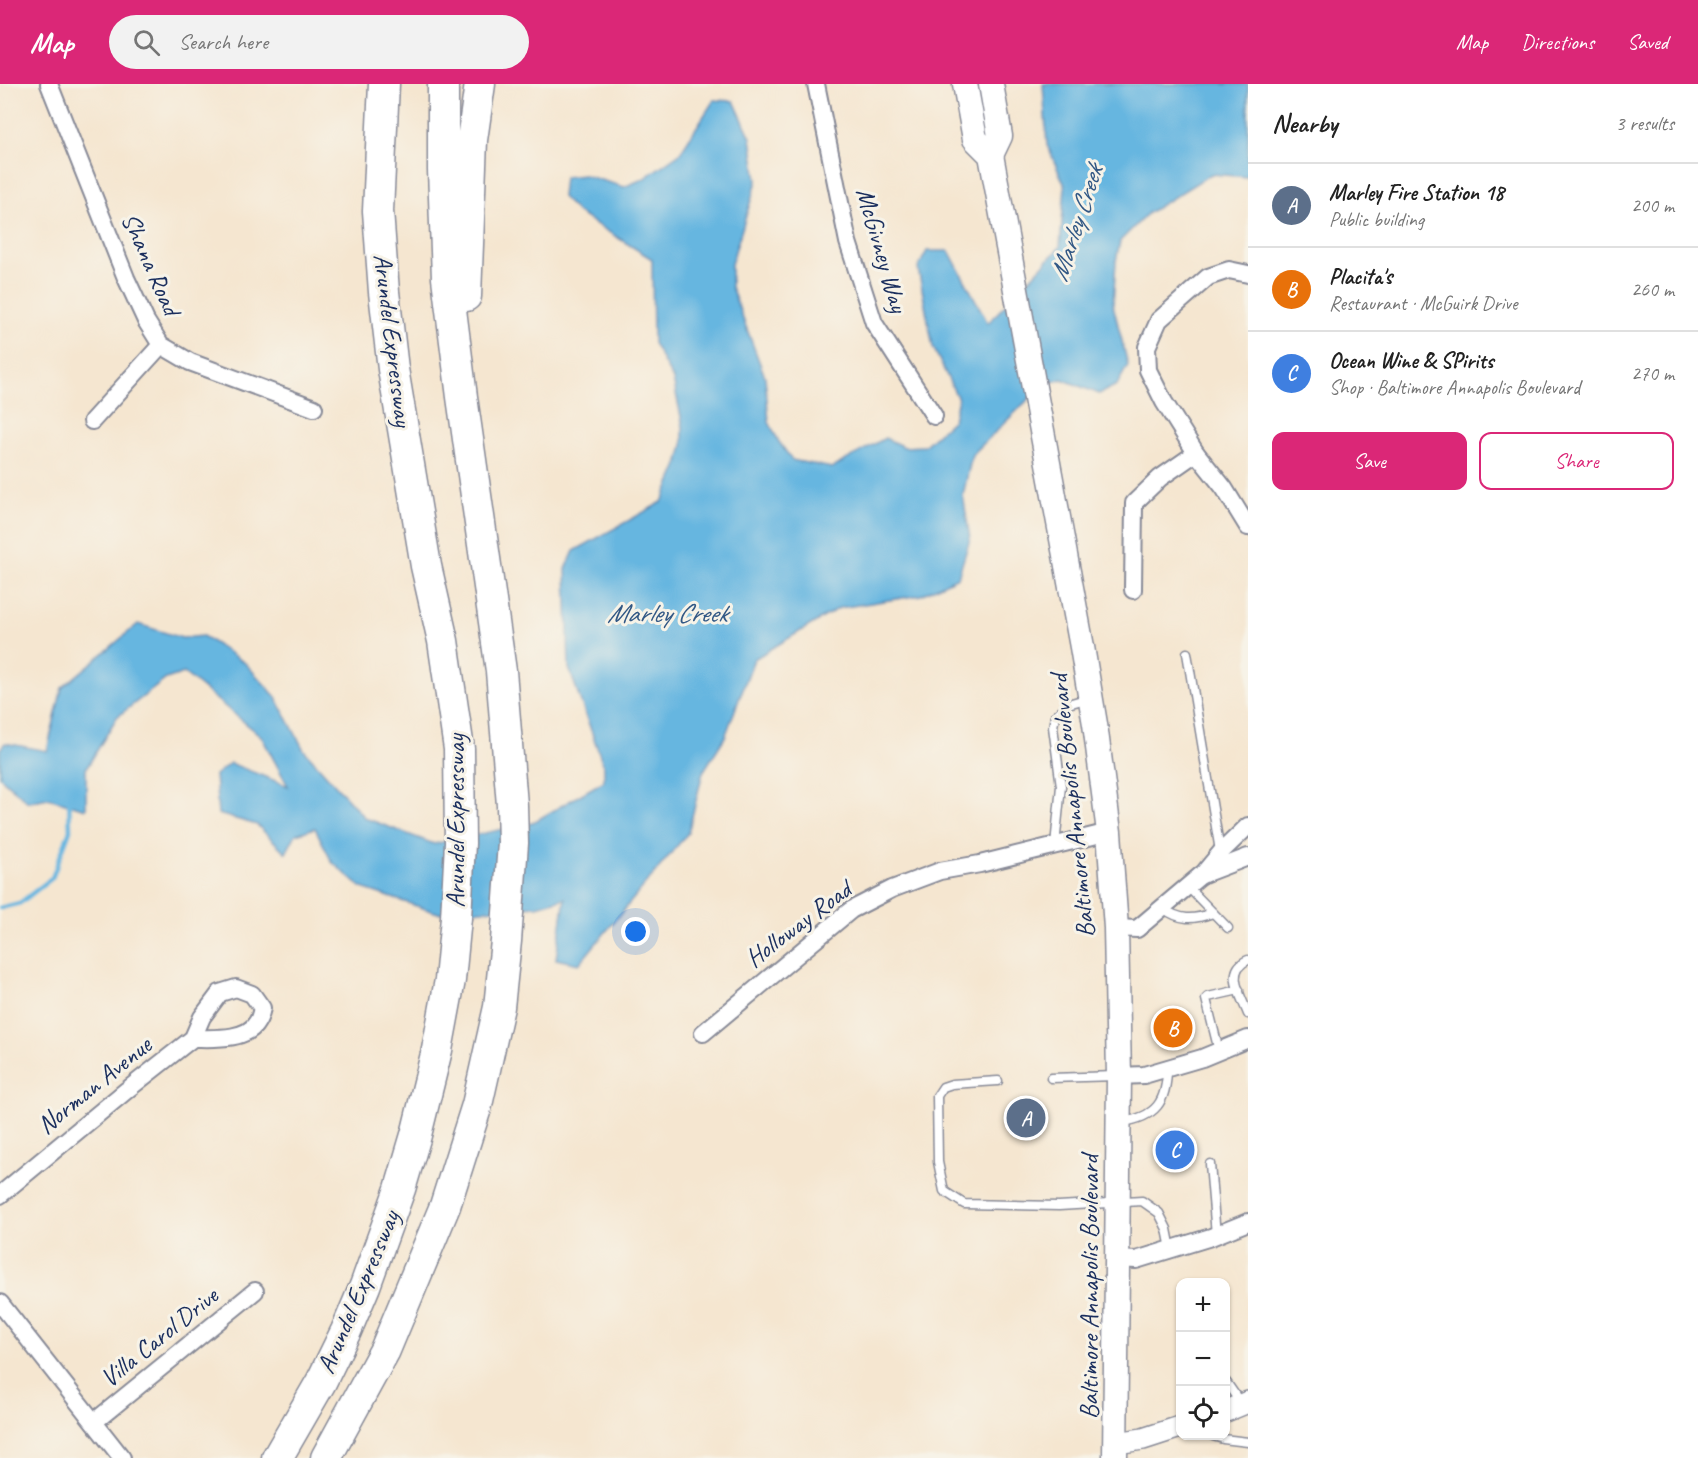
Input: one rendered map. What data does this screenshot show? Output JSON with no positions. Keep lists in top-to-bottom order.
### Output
{
  "streets": {
    "highway": ["Arundel Expressway"],
    "main road": ["Baltimore Annapolis Boulevard"],
    "street": [
      "McGivney Way",
      "Shana Road",
      "Holloway Road",
      "Norman Avenue",
      "Villa Carol Drive"
    ]
  },
  "crossings": [
    ["Baltimore Annapolis Boulevard", "Holloway Road"]
  ],
  "water": ["Marley Creek"],
  "page": {
    "header": "Map",
    "search": "Search here",
    "nav": ["Map", "Directions", "Saved"],
    "heading": ["Nearby", "3 results"],
    "list": [
      {
        "mark": "A",
        "name": "Marley Fire Station 18",
        "note": "Public building",
        "value": "200 m"
      },
      {
        "mark": "B",
        "name": "Placita's",
        "note": "Restaurant · McGuirk Drive",
        "value": "260 m"
      },
      {
        "mark": "C",
        "name": "Ocean Wine & SPirits",
        "note": "Shop · Baltimore Annapolis Boulevard",
        "value": "270 m"
      }
    ],
    "buttons": ["Save", "Share"],
    "pins": ["B", "A", "C"],
    "map_buttons": ["+", "−"]
  }
}
